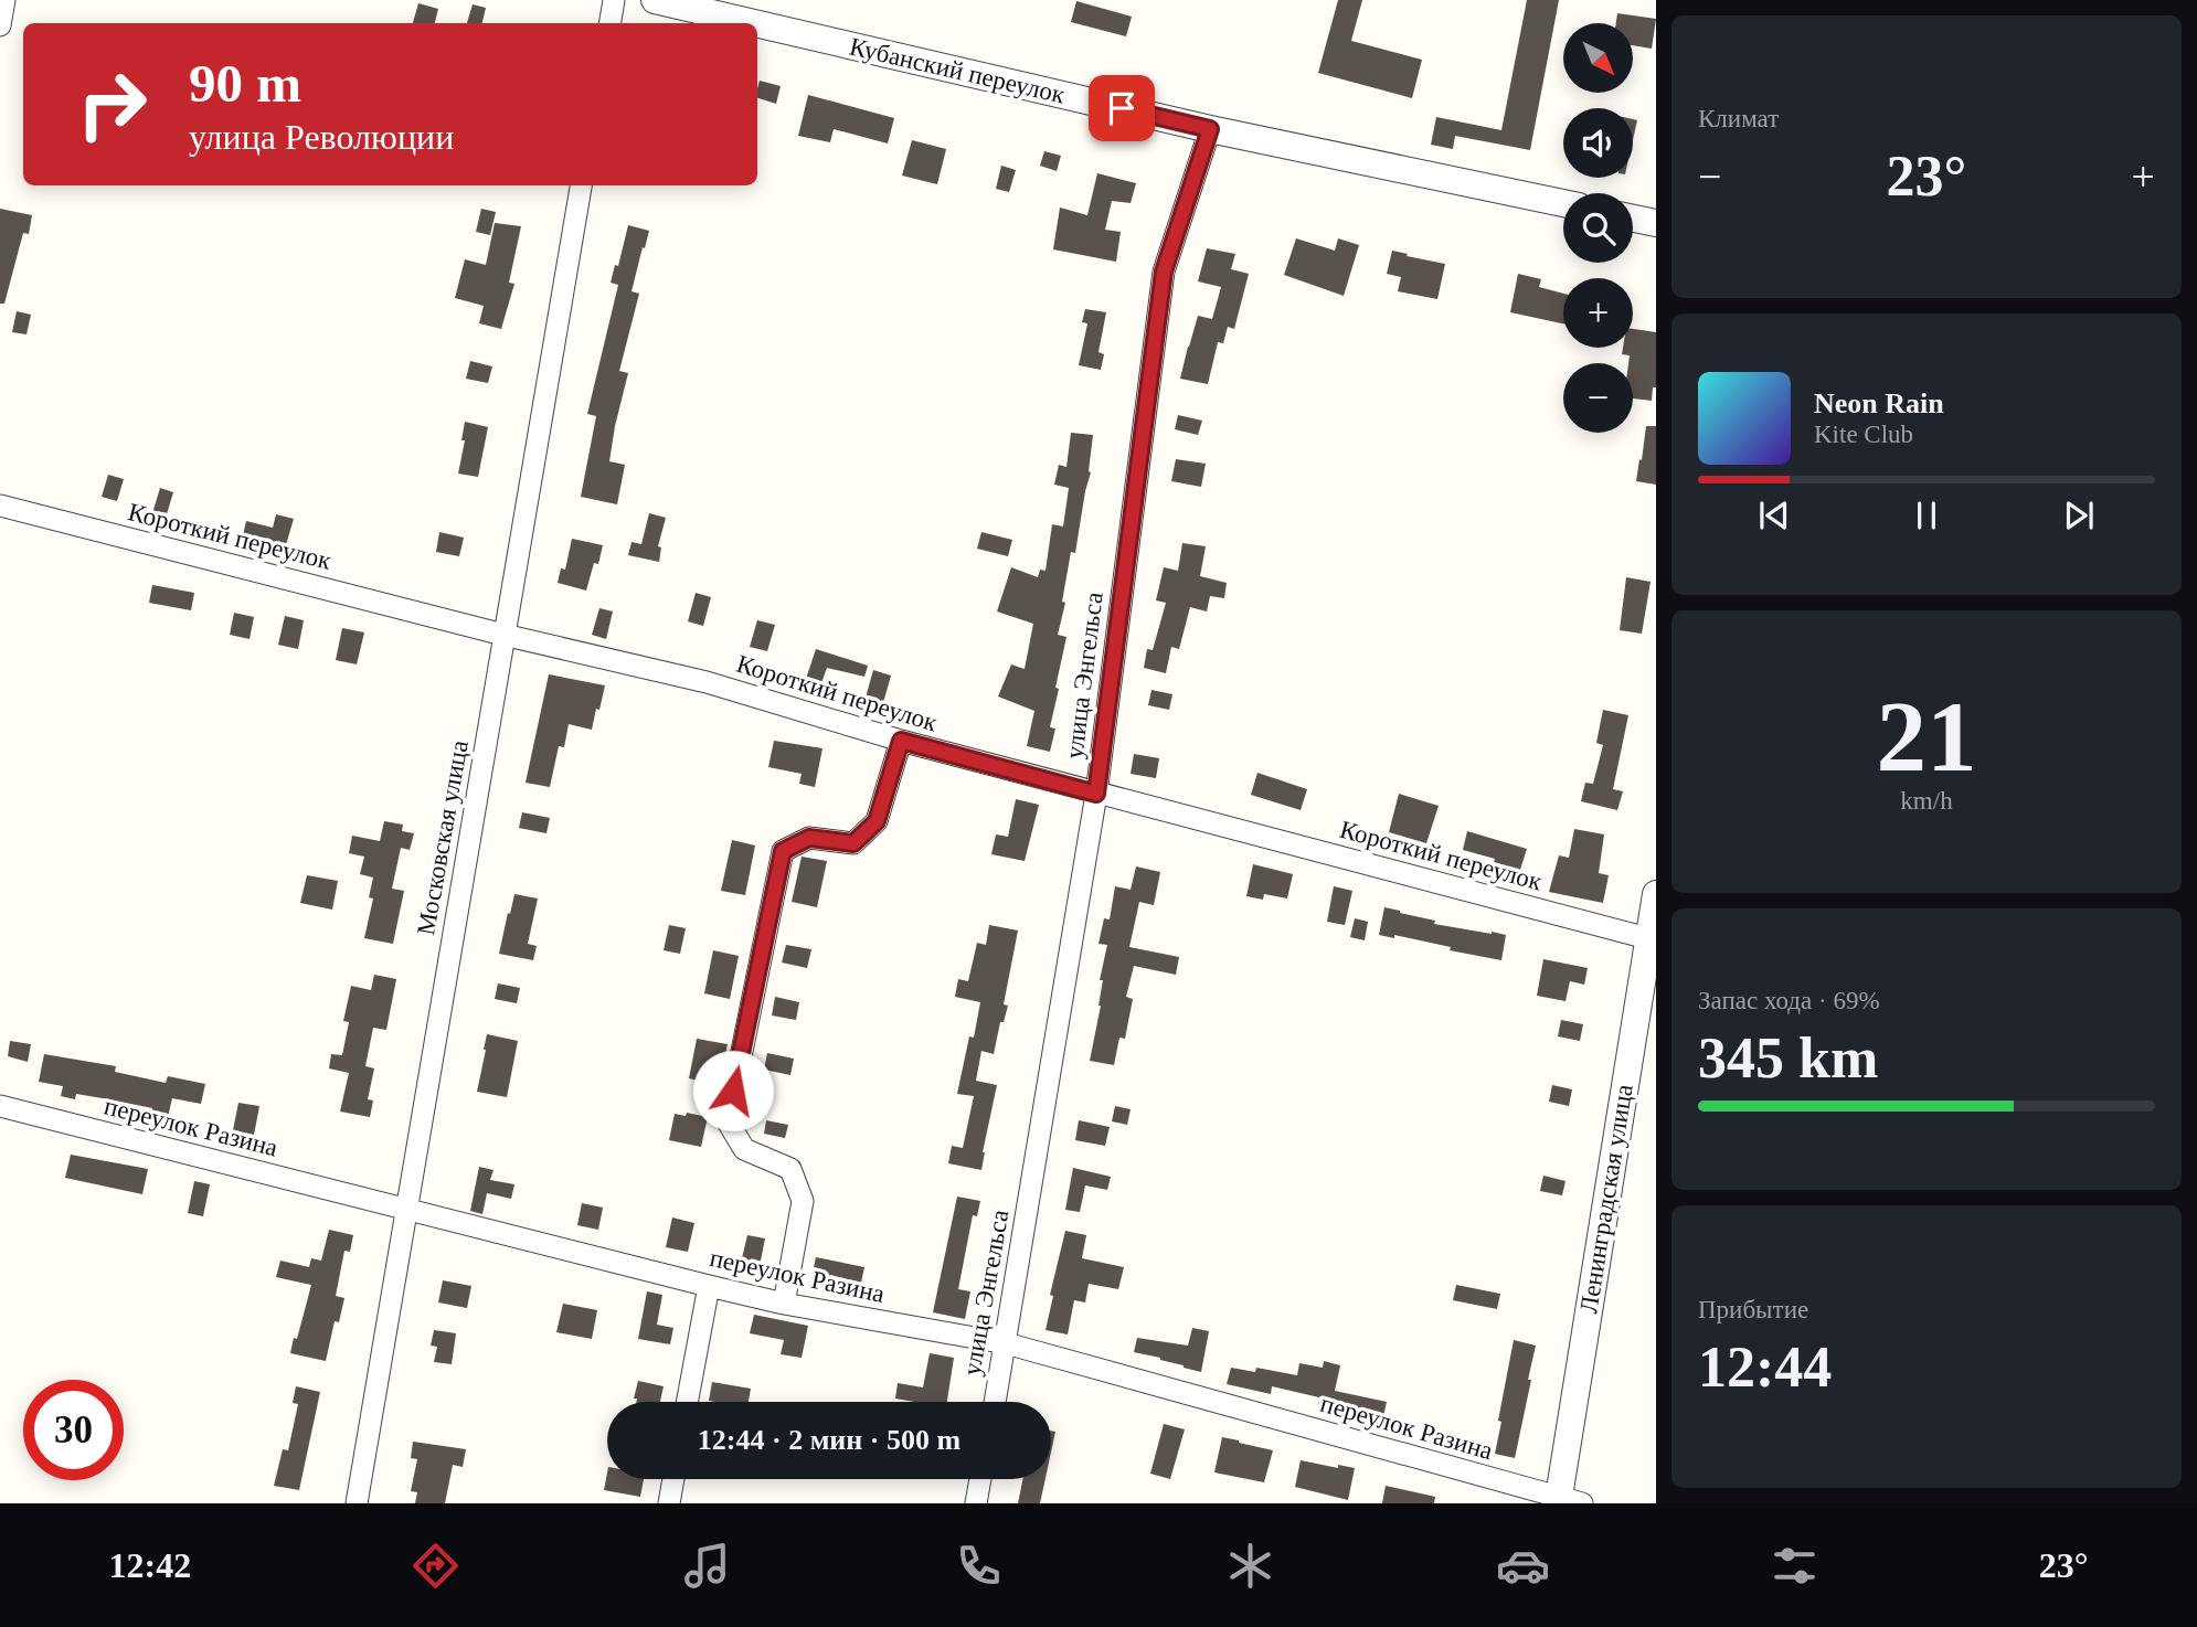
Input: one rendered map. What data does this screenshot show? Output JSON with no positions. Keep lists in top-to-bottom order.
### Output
{
  "streets": {
    "street": [
      "Кубанский переулок",
      "Короткий переулок",
      "улица Энгельса",
      "Московская улица",
      "переулок Разина",
      "Ленинградская улица"
    ]
  },
  "crossings": [
    ["Кубанский переулок", "улица Энгельса"],
    ["Короткий переулок", "улица Энгельса"],
    ["Короткий переулок", "Московская улица"],
    ["Короткий переулок", "Ленинградская улица"],
    ["улица Энгельса", "переулок Разина"],
    ["Московская улица", "переулок Разина"],
    ["переулок Разина", "Ленинградская улица"]
  ],
  "north": "bottom right",
  "page": {
    "tile": [
      "Климат",
      ["21", "km/h"],
      ["Запас хода · 69%", "345 km"],
      ["Прибытие", "12:44"]
    ],
    "map_buttons": ["+", "−"],
    "turn": ["90 m", "улица Революции"],
    "heat": ["−", "23°", "+"],
    "song": ["Neon Rain", "Kite Club"],
    "limit": "30",
    "trip": "12:44 · 2 мин · 500 m",
    "tabs": ["12:42", "23°"]
  }
}
